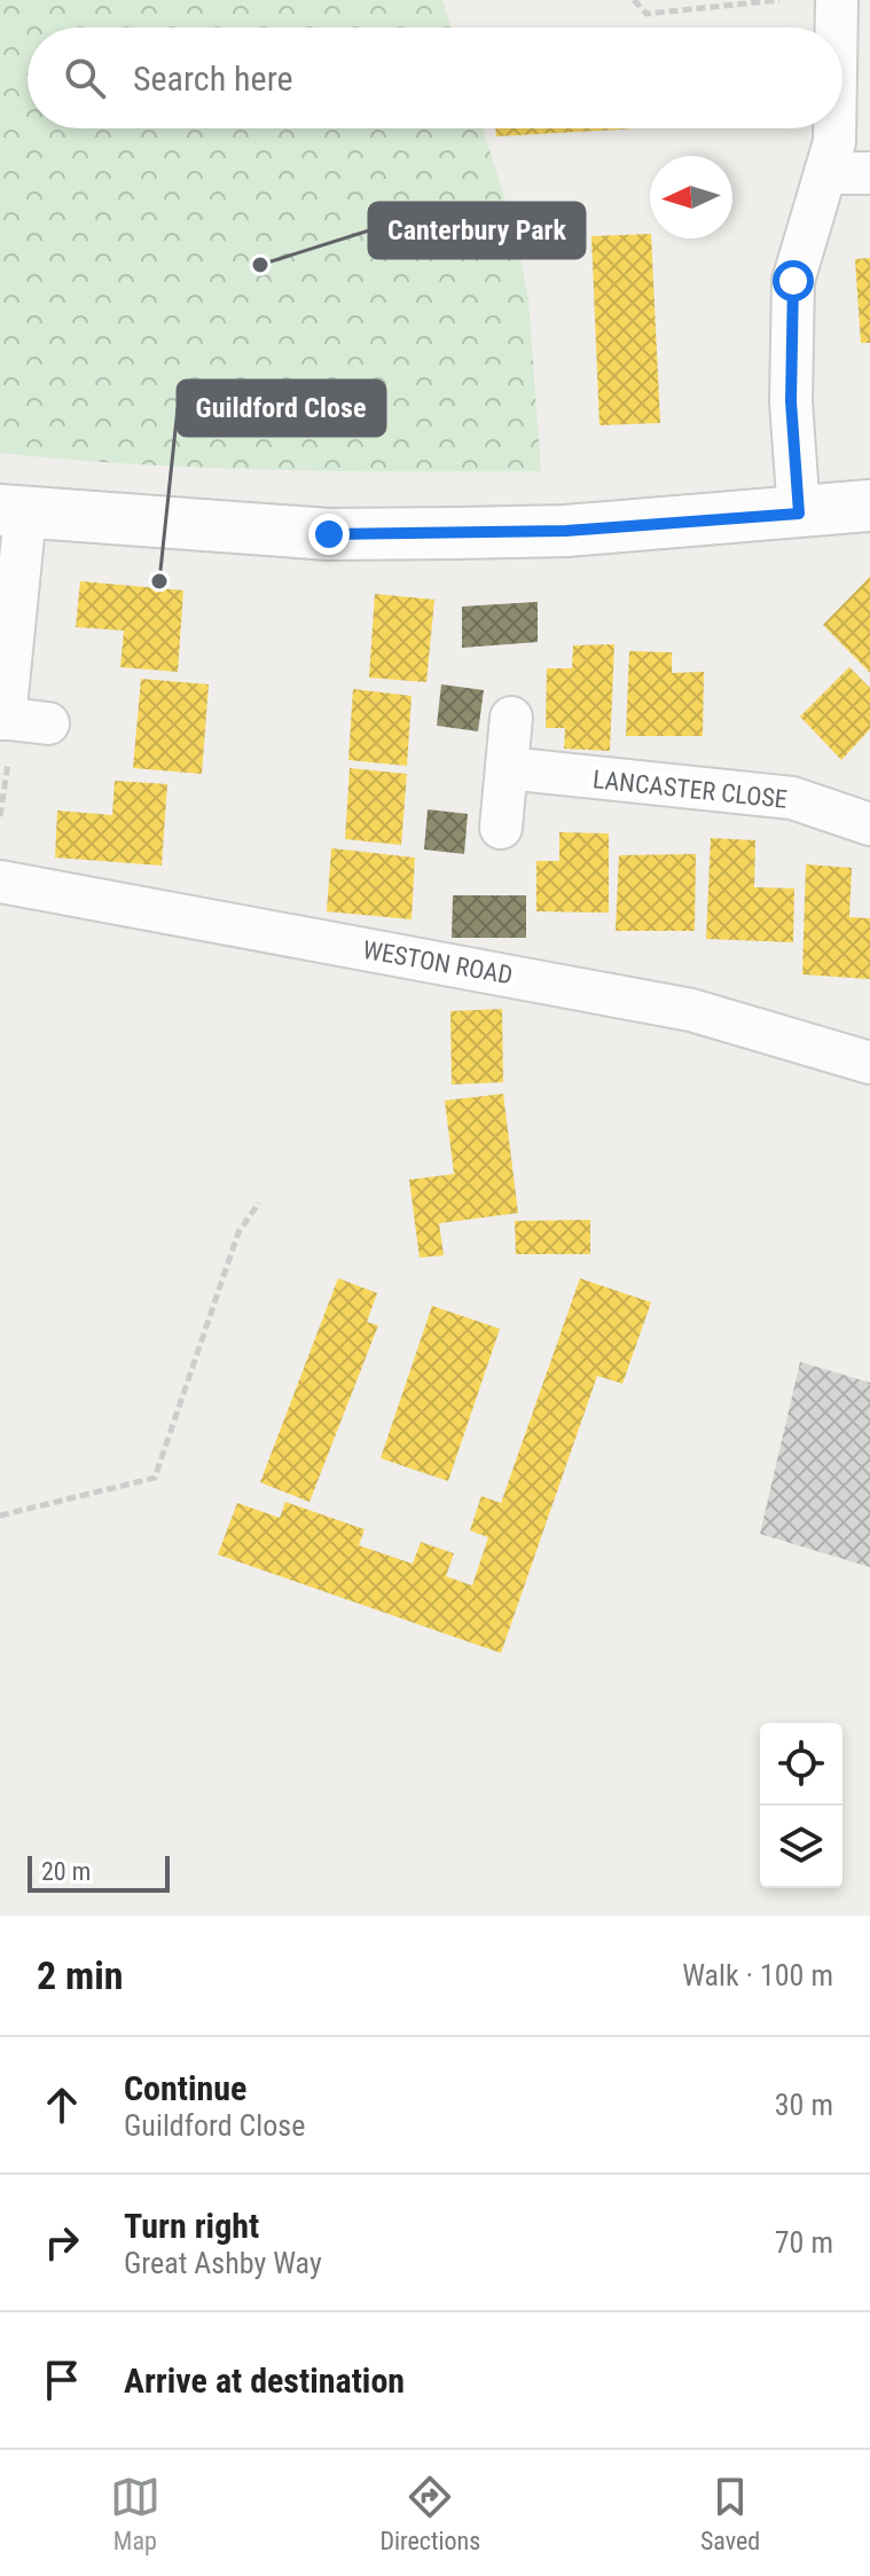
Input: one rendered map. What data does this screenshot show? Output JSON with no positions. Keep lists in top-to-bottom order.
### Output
{
  "streets": {
    "street": ["LANCASTER CLOSE", "WESTON ROAD"]
  },
  "places": ["Canterbury Park", "Guildford Close"],
  "scale_bar": "20 m",
  "north": "left",
  "page": {
    "search": "Search here",
    "scale": "20 m",
    "heading": ["2 min", "Walk · 100 m"],
    "list": [
      ["Continue", "Guildford Close", "30 m"],
      ["Turn right", "Great Ashby Way", "70 m"],
      "Arrive at destination"
    ],
    "nav": ["Map", "Directions", "Saved"]
  }
}
